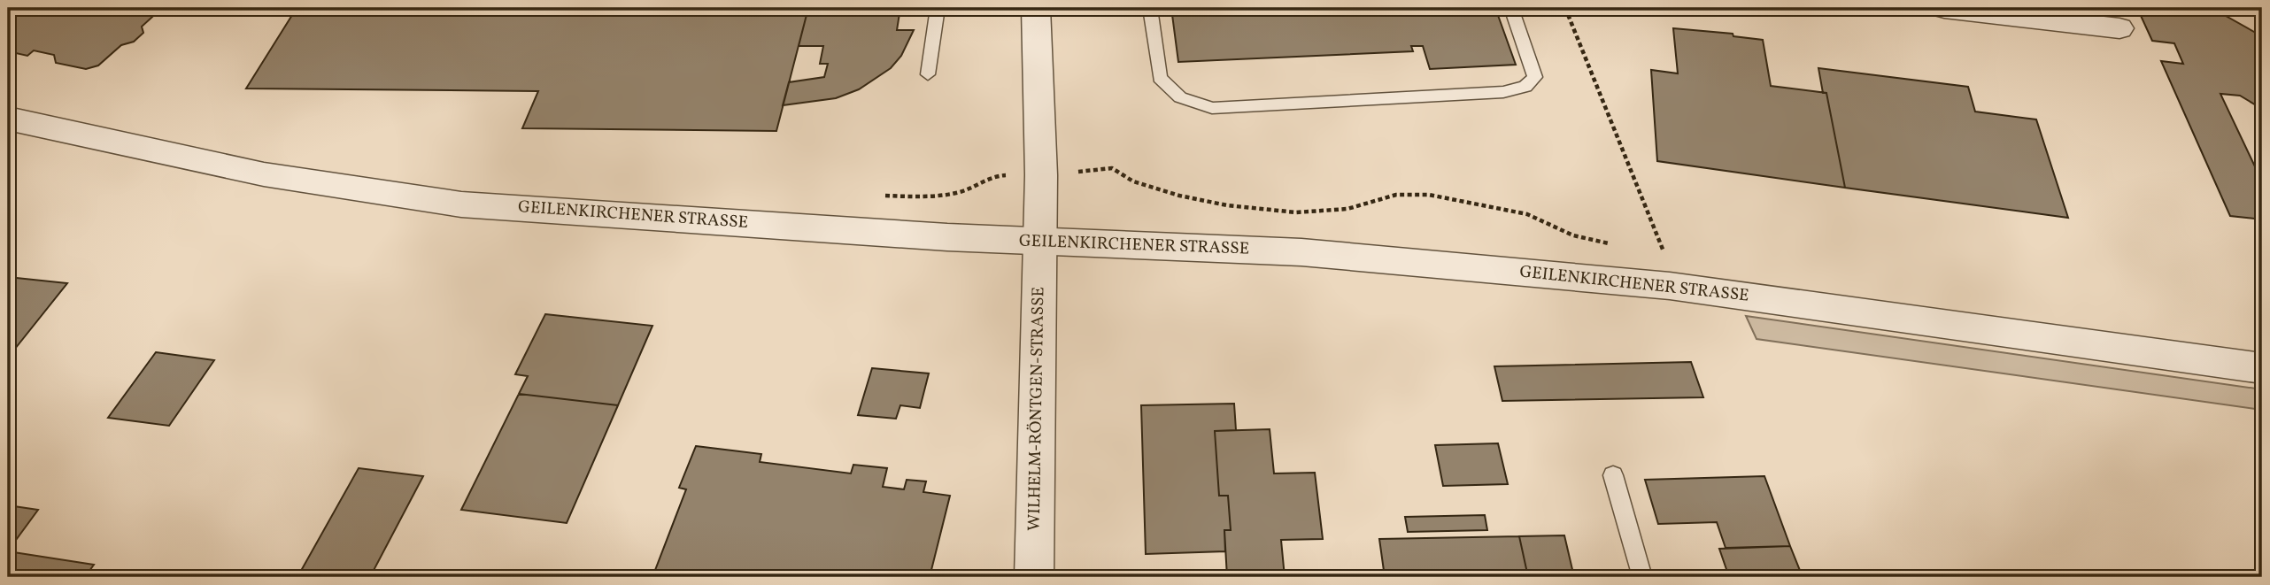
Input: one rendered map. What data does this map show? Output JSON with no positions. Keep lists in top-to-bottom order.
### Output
{
  "streets": {
    "street": ["GEILENKIRCHENER STRASSE", "WILHELM-RÖNTGEN-STRASSE"]
  },
  "crossings": [
    ["GEILENKIRCHENER STRASSE", "WILHELM-RÖNTGEN-STRASSE"]
  ]
}
